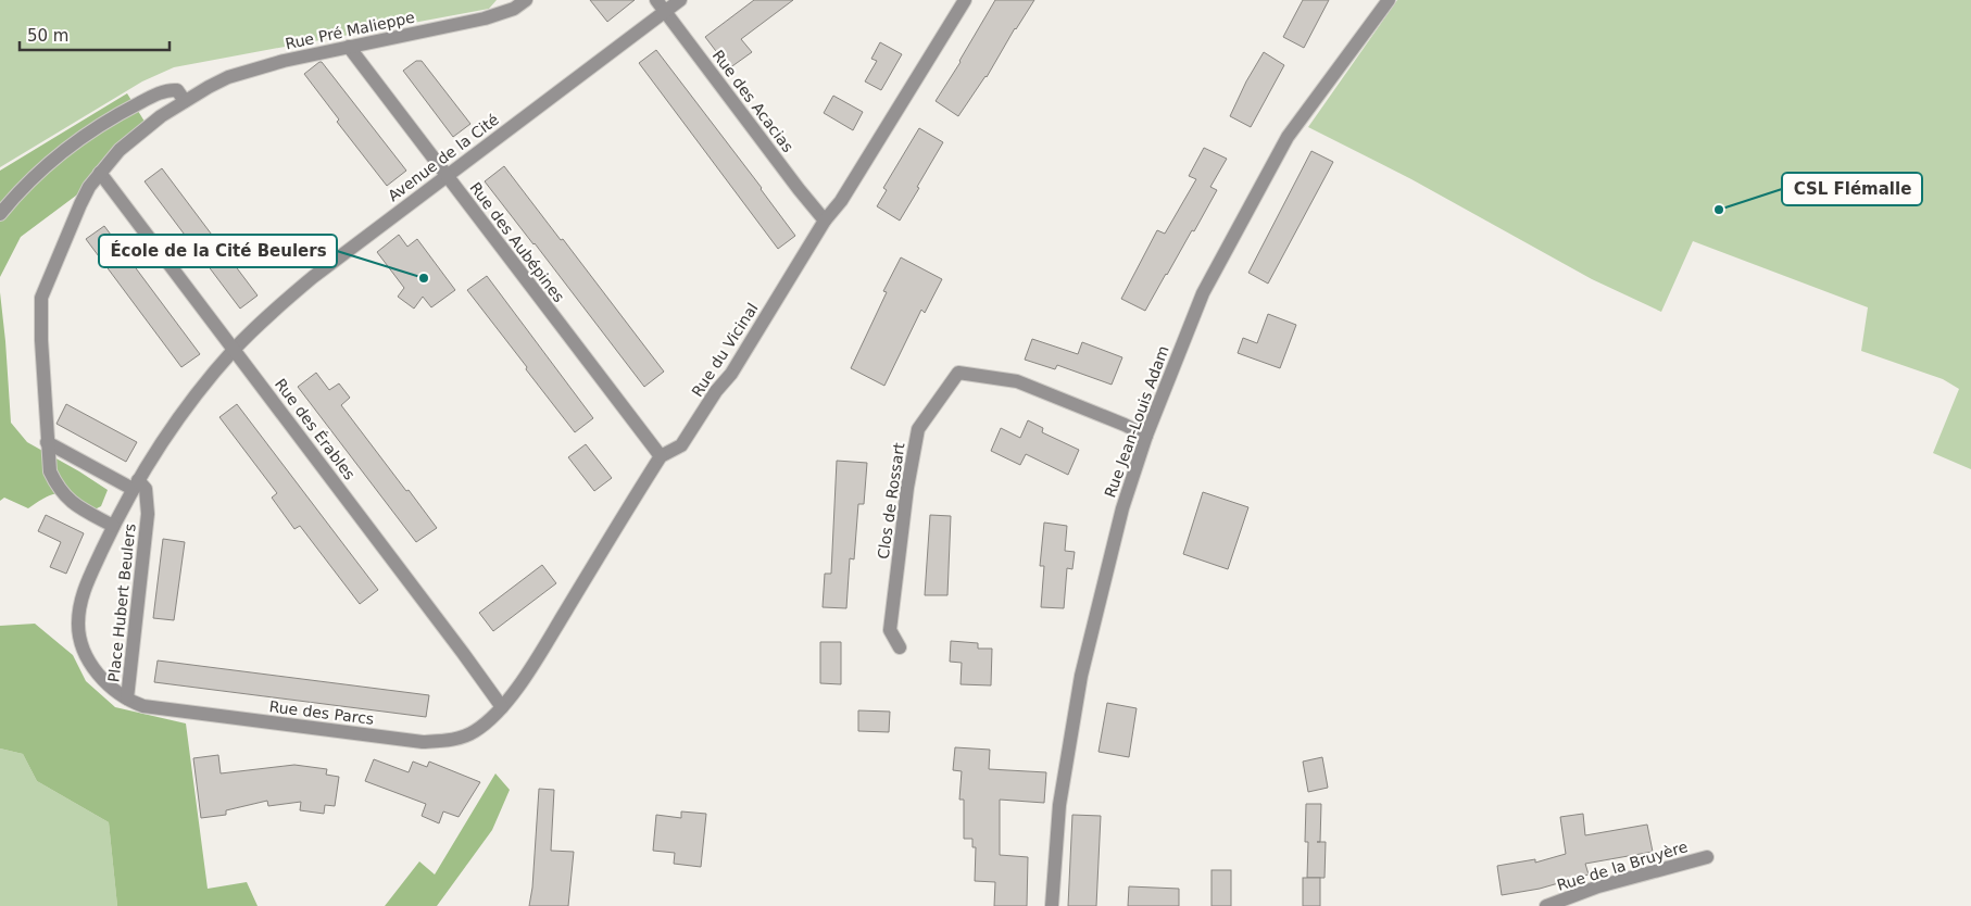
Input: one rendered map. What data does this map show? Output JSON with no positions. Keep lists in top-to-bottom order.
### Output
{
  "streets": {
    "street": [
      "Rue Pré Malieppe",
      "Rue des Acacias",
      "Avenue de la Cité",
      "Rue des Aubépines",
      "Rue du Vicinal",
      "Rue Jean-Louis Adam",
      "Rue des Érables",
      "Clos de Rossart",
      "Place Hubert Beulers",
      "Rue des Parcs",
      "Rue de la Bruyère"
    ]
  },
  "crossings": [
    ["Rue Pré Malieppe", "Rue des Aubépines"],
    ["Rue Pré Malieppe", "Rue des Érables"],
    ["Rue Pré Malieppe", "Place Hubert Beulers"],
    ["Rue des Acacias", "Avenue de la Cité"],
    ["Rue des Acacias", "Rue du Vicinal"],
    ["Avenue de la Cité", "Rue des Aubépines"],
    ["Avenue de la Cité", "Rue des Érables"],
    ["Avenue de la Cité", "Place Hubert Beulers"],
    ["Rue des Aubépines", "Rue du Vicinal"],
    ["Rue du Vicinal", "Rue des Érables"],
    ["Rue du Vicinal", "Rue des Parcs"],
    ["Rue Jean-Louis Adam", "Clos de Rossart"],
    ["Rue des Érables", "Place Hubert Beulers"],
    ["Rue des Érables", "Rue des Parcs"],
    ["Place Hubert Beulers", "Rue des Parcs"]
  ],
  "places": ["CSL Flémalle", "École de la Cité Beulers"],
  "scale_bar": "50 m"
}
